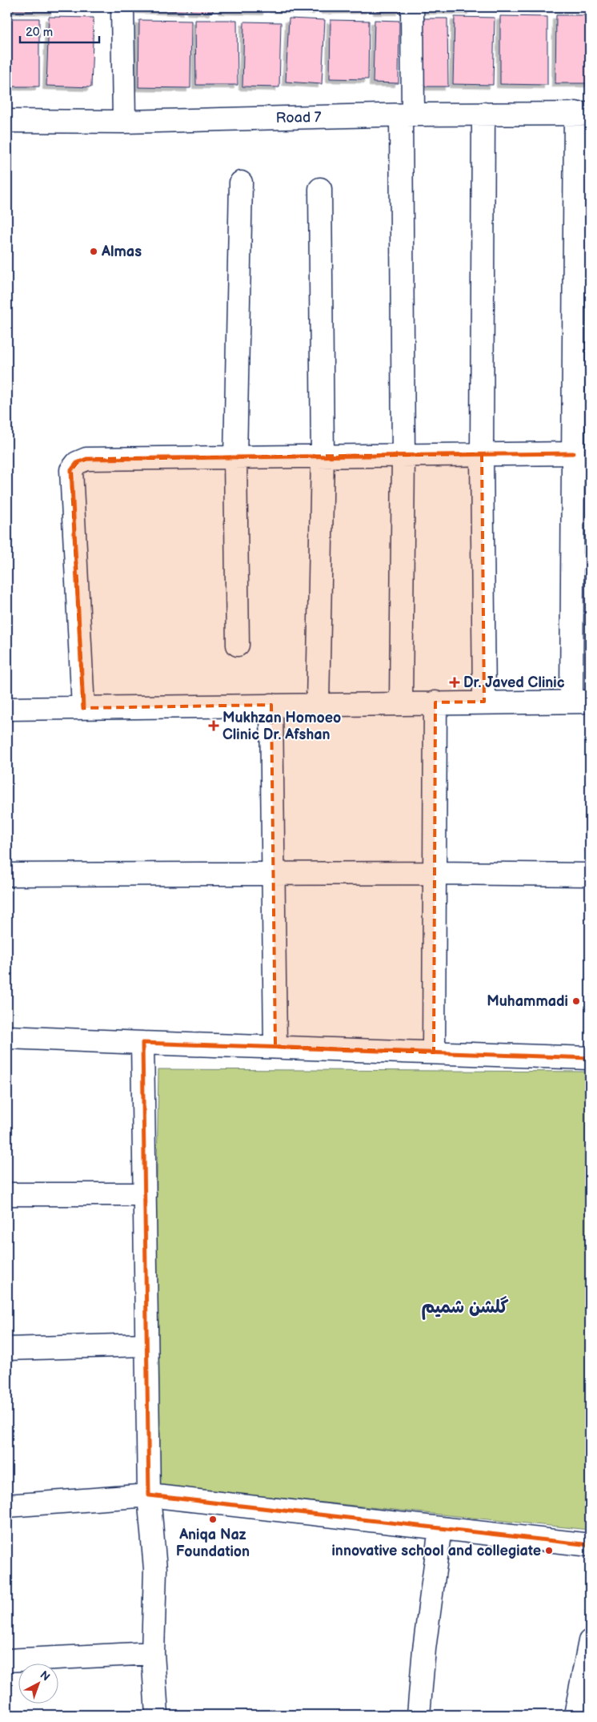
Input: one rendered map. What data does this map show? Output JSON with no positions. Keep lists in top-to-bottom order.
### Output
{
  "streets": {
    "street": ["Road 7"]
  },
  "districts": ["گلشن شمیم"],
  "places": {
    "other": [
      "Almas",
      "Muhammadi",
      "Aniqa Naz Foundation",
      "innovative school and collegiate"
    ],
    "health": ["Dr. Javed Clinic", "Mukhzan Homoeo Clinic Dr. Afshan"]
  },
  "scale_bar": "20 m",
  "north": "top right"
}
